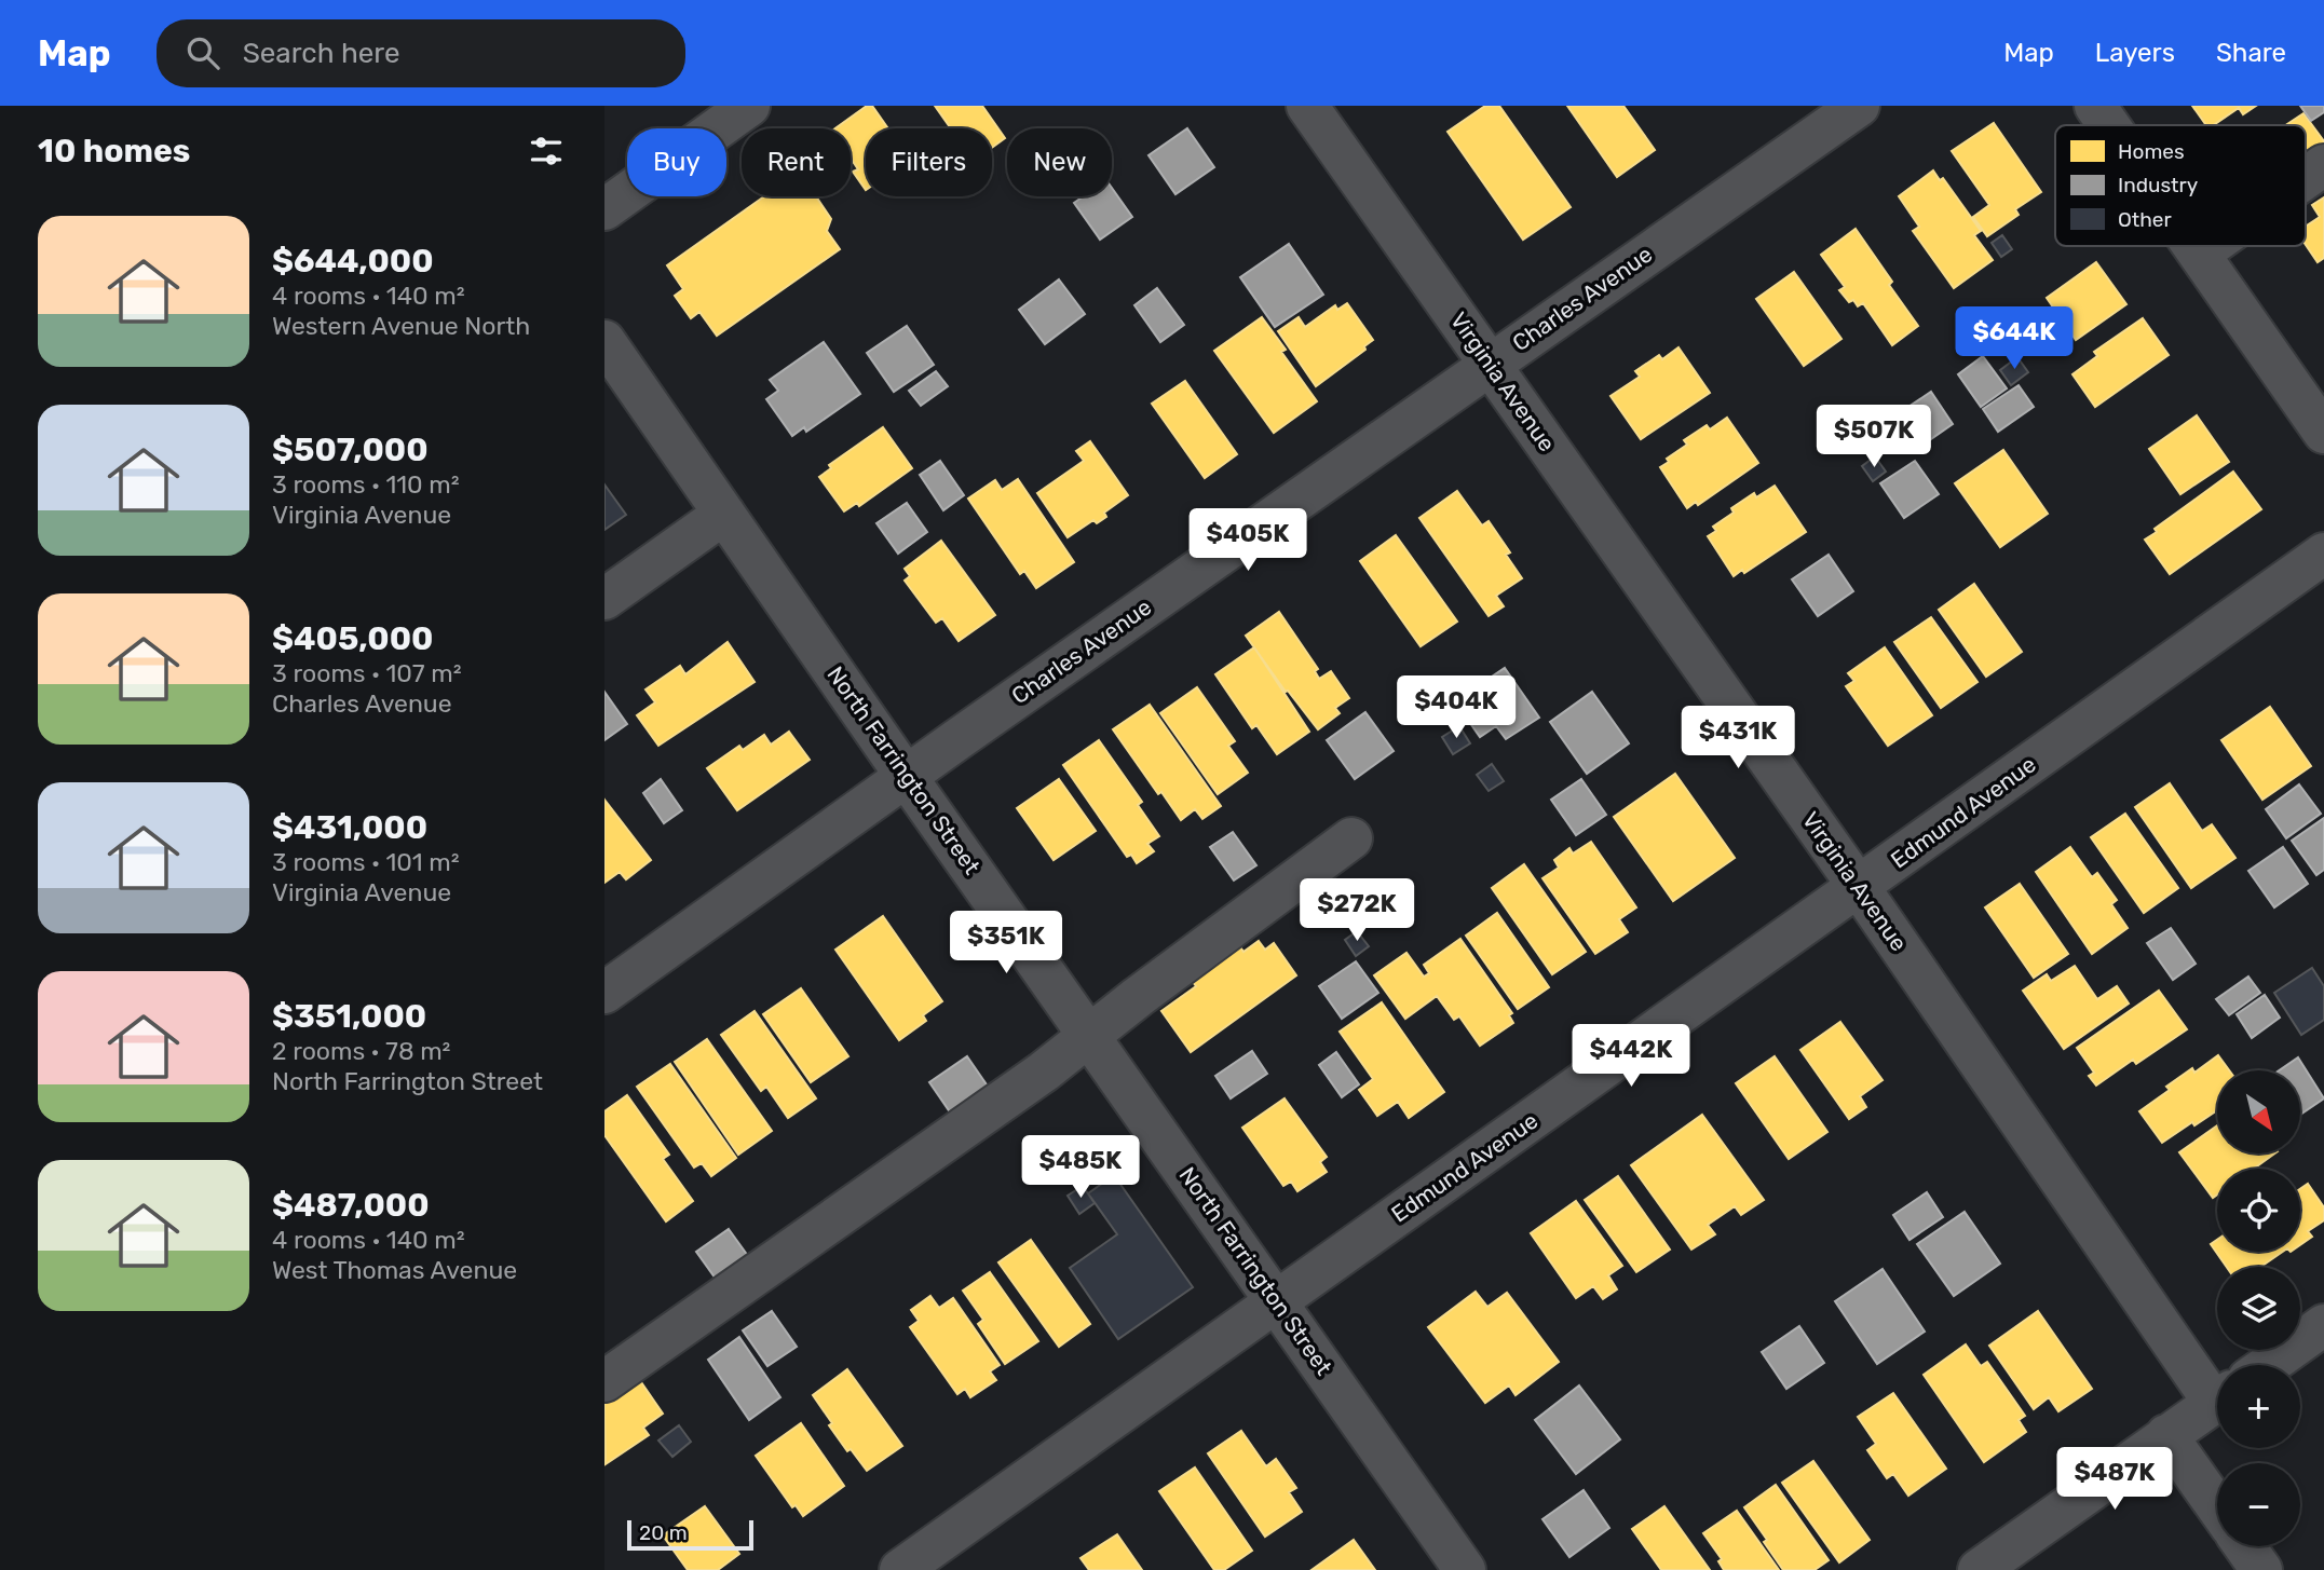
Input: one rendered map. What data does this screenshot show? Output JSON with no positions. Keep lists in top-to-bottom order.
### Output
{
  "streets": {
    "street": [
      "Charles Avenue",
      "Virginia Avenue",
      "North Farrington Street",
      "Edmund Avenue"
    ]
  },
  "crossings": [
    ["Charles Avenue", "Virginia Avenue"],
    ["Charles Avenue", "North Farrington Street"],
    ["Virginia Avenue", "Edmund Avenue"],
    ["North Farrington Street", "Edmund Avenue"]
  ],
  "legend": ["Homes", "Industry", "Other"],
  "scale_bar": "20 m",
  "north": "bottom right",
  "page": {
    "header": "Map",
    "search": "Search here",
    "nav": ["Map", "Layers", "Share"],
    "heading": "10 homes",
    "chip": [
      "Buy",
      "Rent",
      "Filters",
      "New"
    ],
    "list": [
      {
        "name": "$644,000",
        "note": "4 rooms · 140 m² · Western Avenue North"
      },
      {
        "name": "$507,000",
        "note": "3 rooms · 110 m² · Virginia Avenue"
      },
      {
        "name": "$405,000",
        "note": "3 rooms · 107 m² · Charles Avenue"
      },
      {
        "name": "$431,000",
        "note": "3 rooms · 101 m² · Virginia Avenue"
      },
      {
        "name": "$351,000",
        "note": "2 rooms · 78 m² · North Farrington Street"
      },
      {
        "name": "$487,000",
        "note": "4 rooms · 140 m² · West Thomas Avenue"
      }
    ],
    "price": [
      "$644K",
      "$507K",
      "$405K",
      "$404K",
      "$431K",
      "$272K",
      "$351K",
      "$442K",
      "$485K",
      "$487K"
    ],
    "map_buttons": ["+", "−"],
    "scale": "20 m"
  }
}
